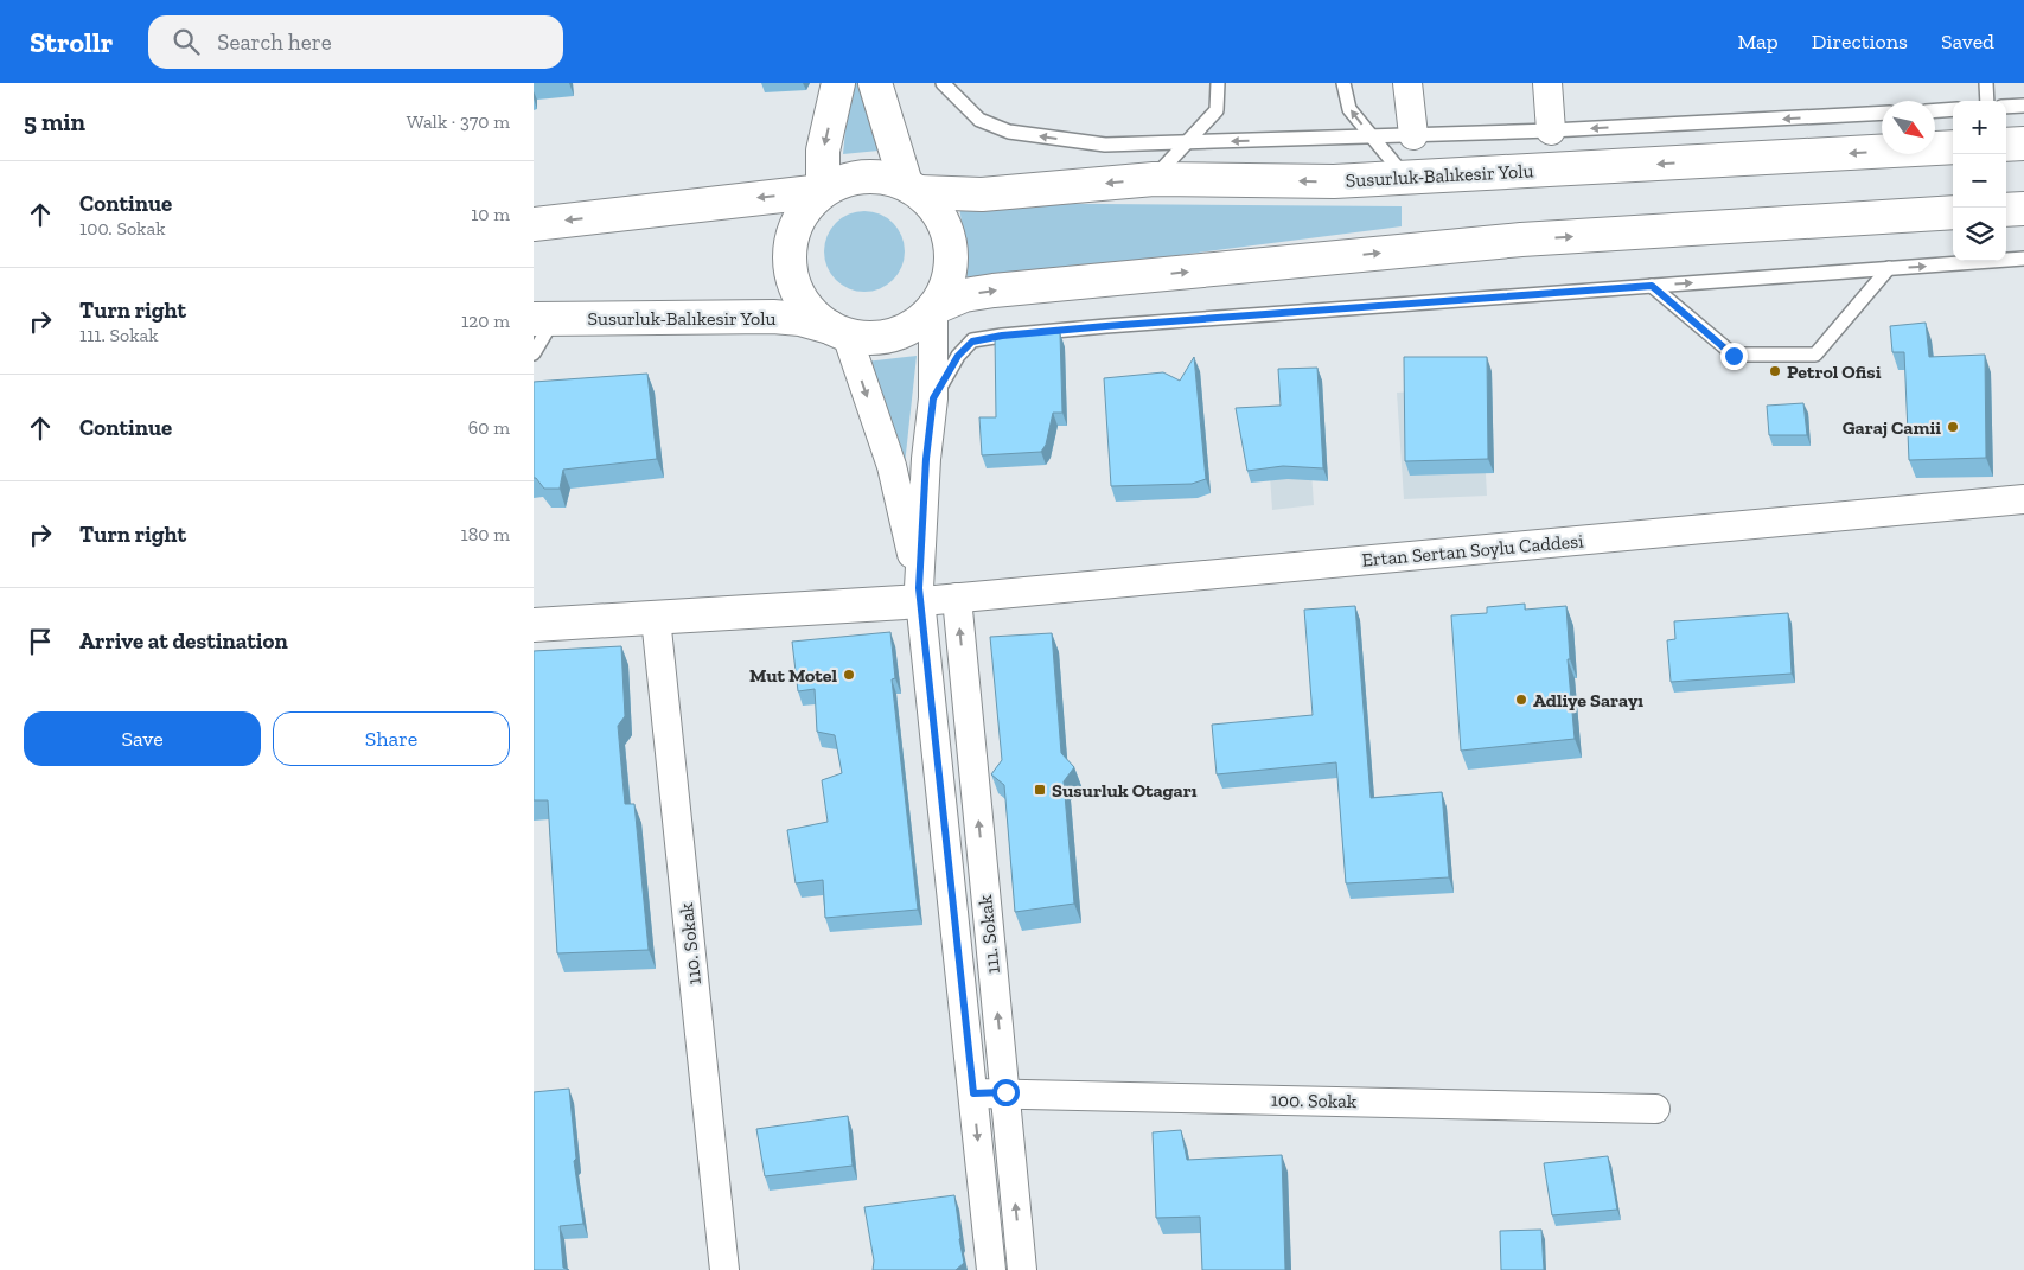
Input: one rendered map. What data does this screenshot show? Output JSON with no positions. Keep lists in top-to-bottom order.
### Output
{
  "streets": {
    "main road": ["Susurluk-Balıkesir Yolu"],
    "street": [
      "Ertan Sertan Soylu Caddesi",
      "111. Sokak",
      "110. Sokak",
      "100. Sokak"
    ]
  },
  "crossings": [
    ["Ertan Sertan Soylu Caddesi", "111. Sokak"],
    ["111. Sokak", "100. Sokak"]
  ],
  "places": {
    "other": [
      "Petrol Ofisi",
      "Garaj Camii",
      "Mut Motel",
      "Adliye Sarayı"
    ],
    "transit": ["Susurluk Otagarı"]
  },
  "north": "bottom right",
  "page": {
    "header": "Strollr",
    "search": "Search here",
    "nav": ["Map", "Directions", "Saved"],
    "heading": ["5 min", "Walk · 370 m"],
    "map_buttons": ["+", "−"],
    "list": [
      ["Continue", "100. Sokak", "10 m"],
      ["Turn right", "111. Sokak", "120 m"],
      ["Continue", "60 m"],
      ["Turn right", "180 m"],
      "Arrive at destination"
    ],
    "buttons": ["Save", "Share"]
  }
}
